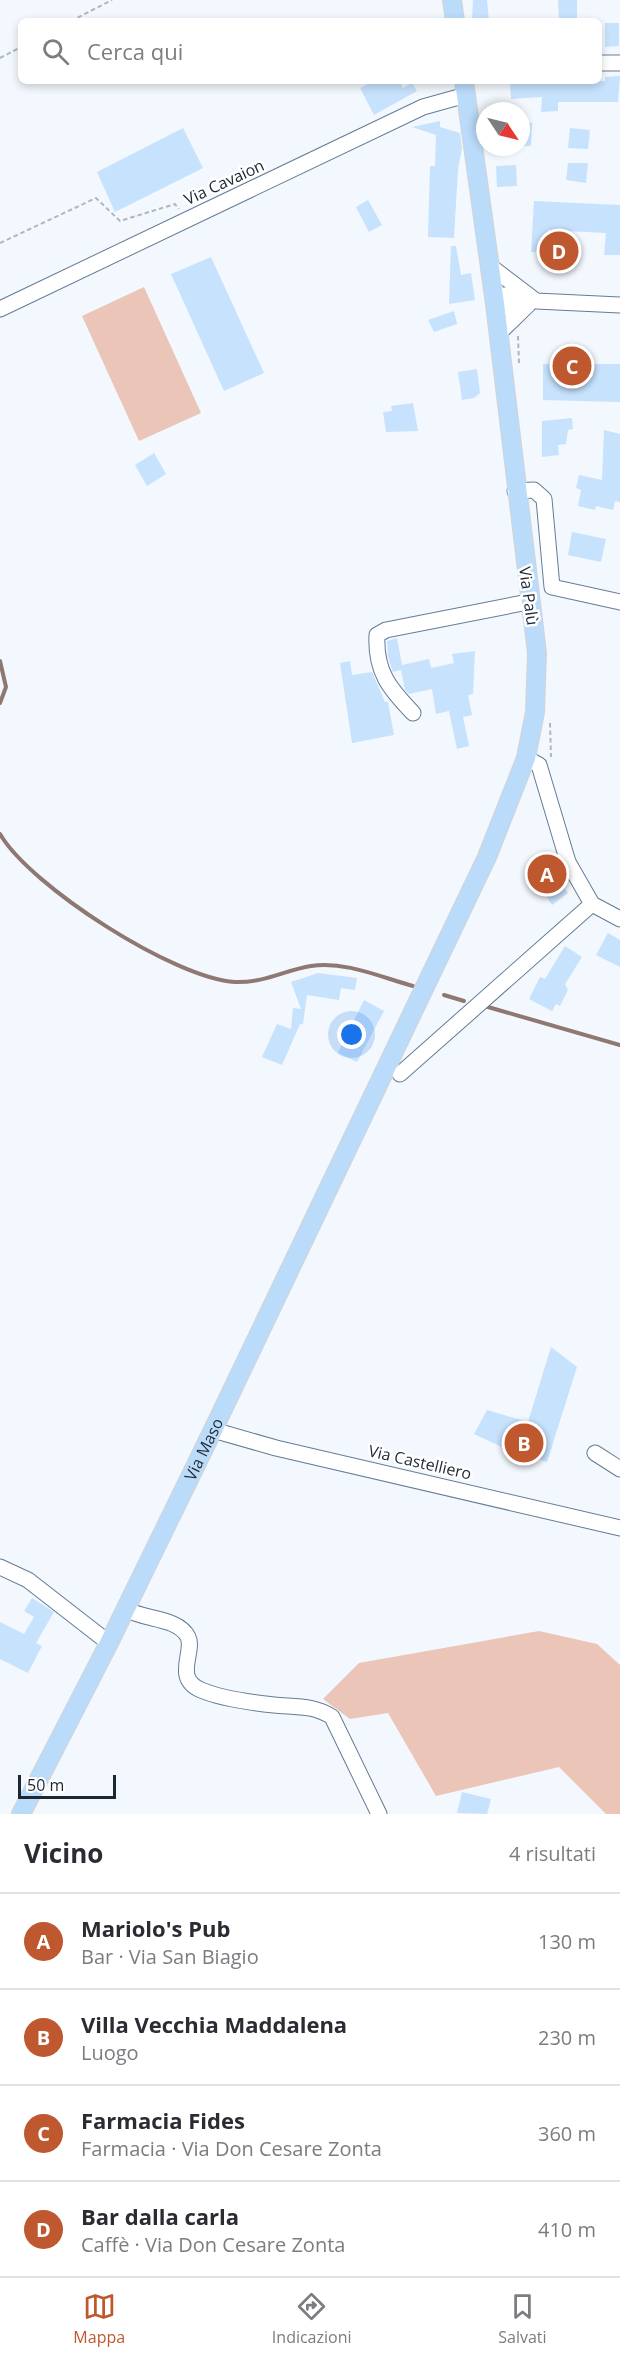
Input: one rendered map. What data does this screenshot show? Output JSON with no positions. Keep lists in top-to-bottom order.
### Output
{
  "streets": {
    "main road": ["Via Palù", "Via Maso"],
    "street": ["Via Cavaion", "Via Castelliero"]
  },
  "crossings": [
    ["Via Cavaion", "Via Palù"],
    ["Via Palù", "Via Maso"],
    ["Via Maso", "Via Castelliero"]
  ],
  "scale_bar": "50 m",
  "north": "bottom right",
  "page": {
    "search": "Cerca qui",
    "pins": [
      "D",
      "C",
      "A",
      "B"
    ],
    "scale": "50 m",
    "heading": ["Vicino", "4 risultati"],
    "list": [
      {
        "mark": "A",
        "name": "Mariolo's Pub",
        "note": "Bar · Via San Biagio",
        "value": "130 m"
      },
      {
        "mark": "B",
        "name": "Villa Vecchia Maddalena",
        "note": "Luogo",
        "value": "230 m"
      },
      {
        "mark": "C",
        "name": "Farmacia Fides",
        "note": "Farmacia · Via Don Cesare Zonta",
        "value": "360 m"
      },
      {
        "mark": "D",
        "name": "Bar dalla carla",
        "note": "Caffè · Via Don Cesare Zonta",
        "value": "410 m"
      }
    ],
    "nav": ["Mappa", "Indicazioni", "Salvati"]
  }
}
